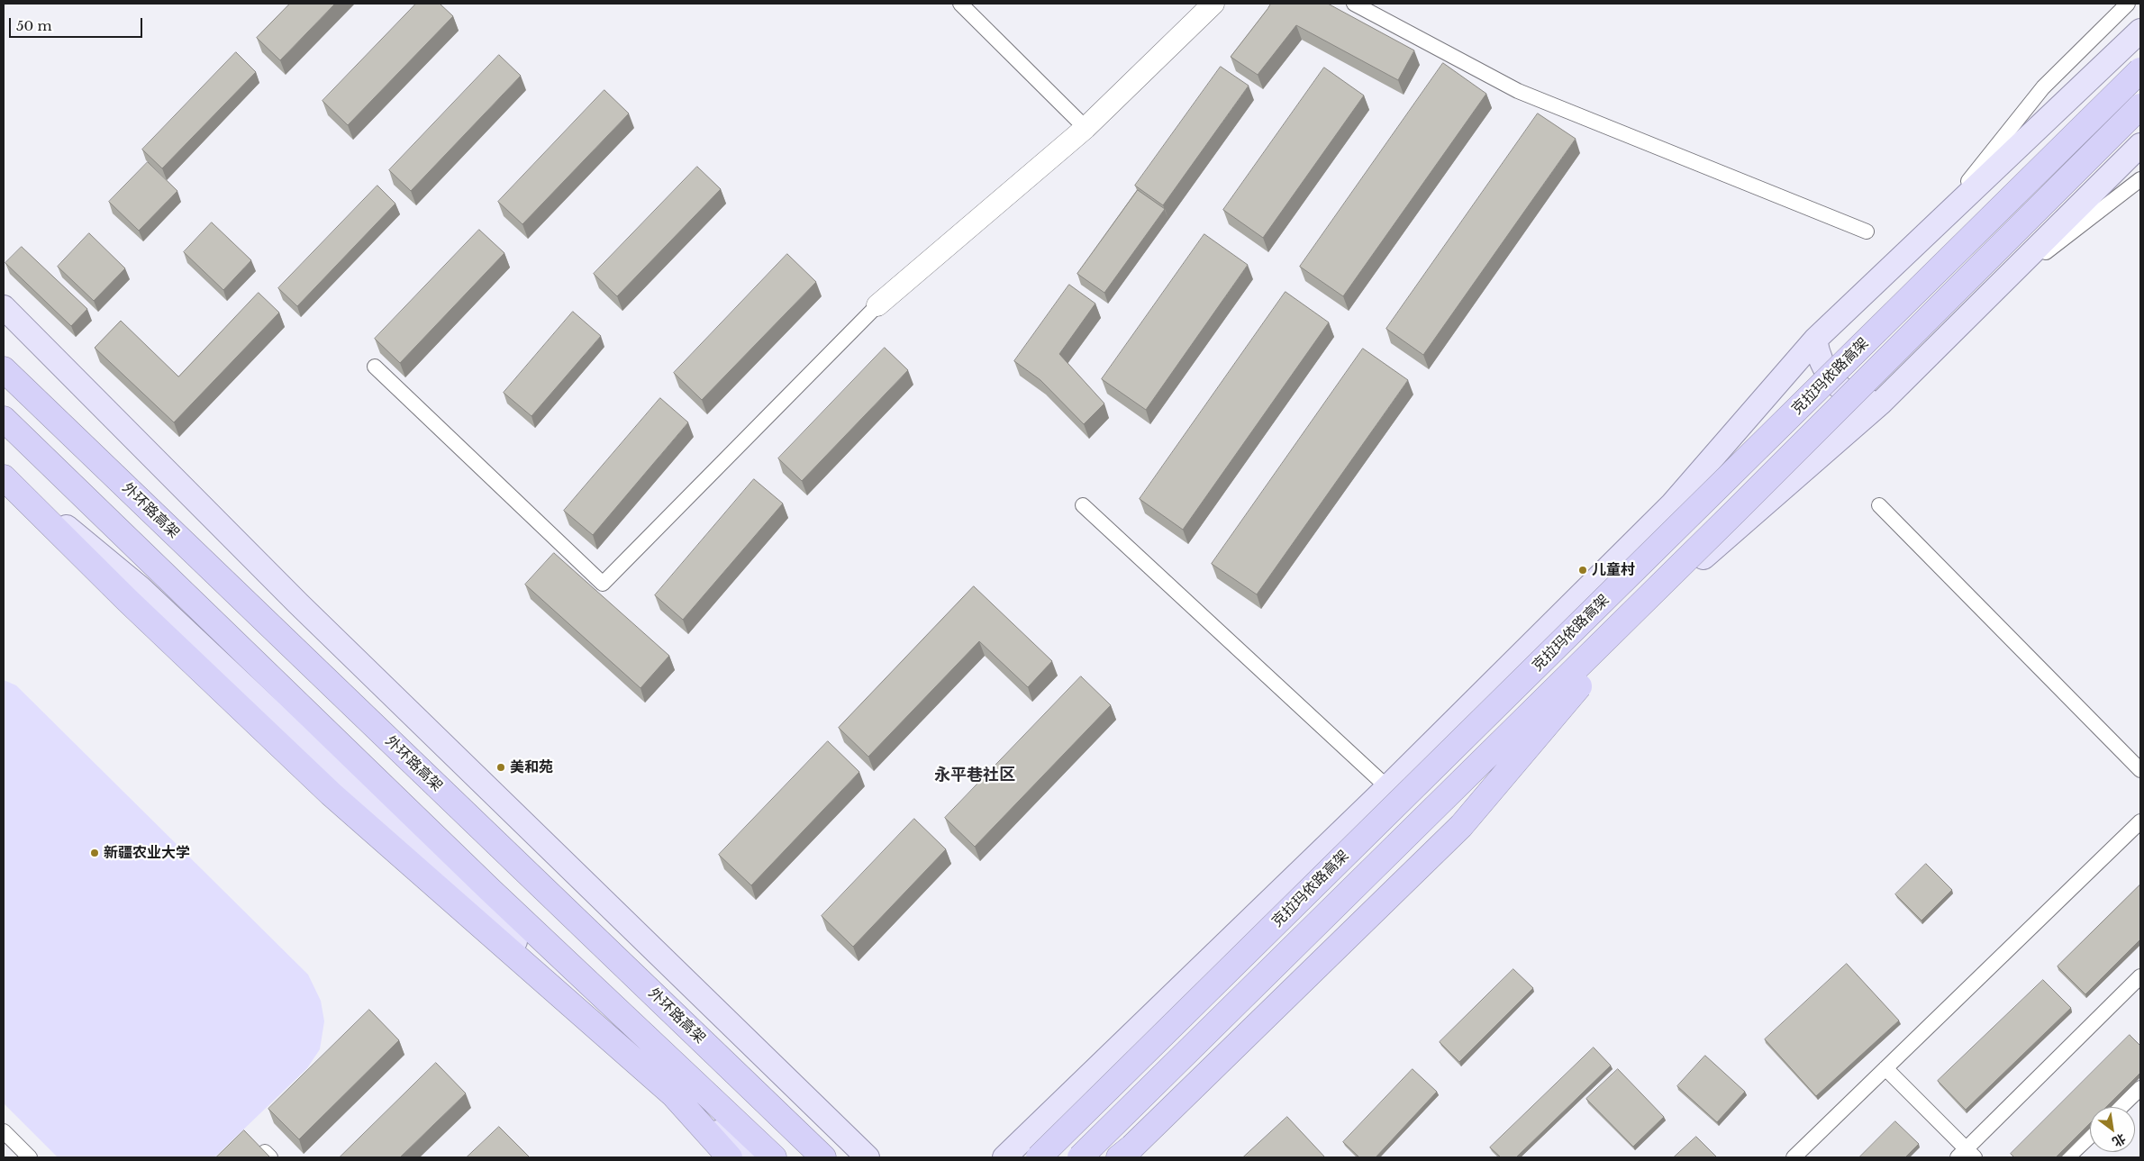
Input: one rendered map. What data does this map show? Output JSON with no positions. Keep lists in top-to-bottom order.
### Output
{
  "streets": {
    "highway": ["克拉玛依路高架", "外环路高架"]
  },
  "districts": ["永平巷社区"],
  "places": ["儿童村", "美和苑", "新疆农业大学"],
  "scale_bar": "50 m",
  "north": "bottom right"
}
